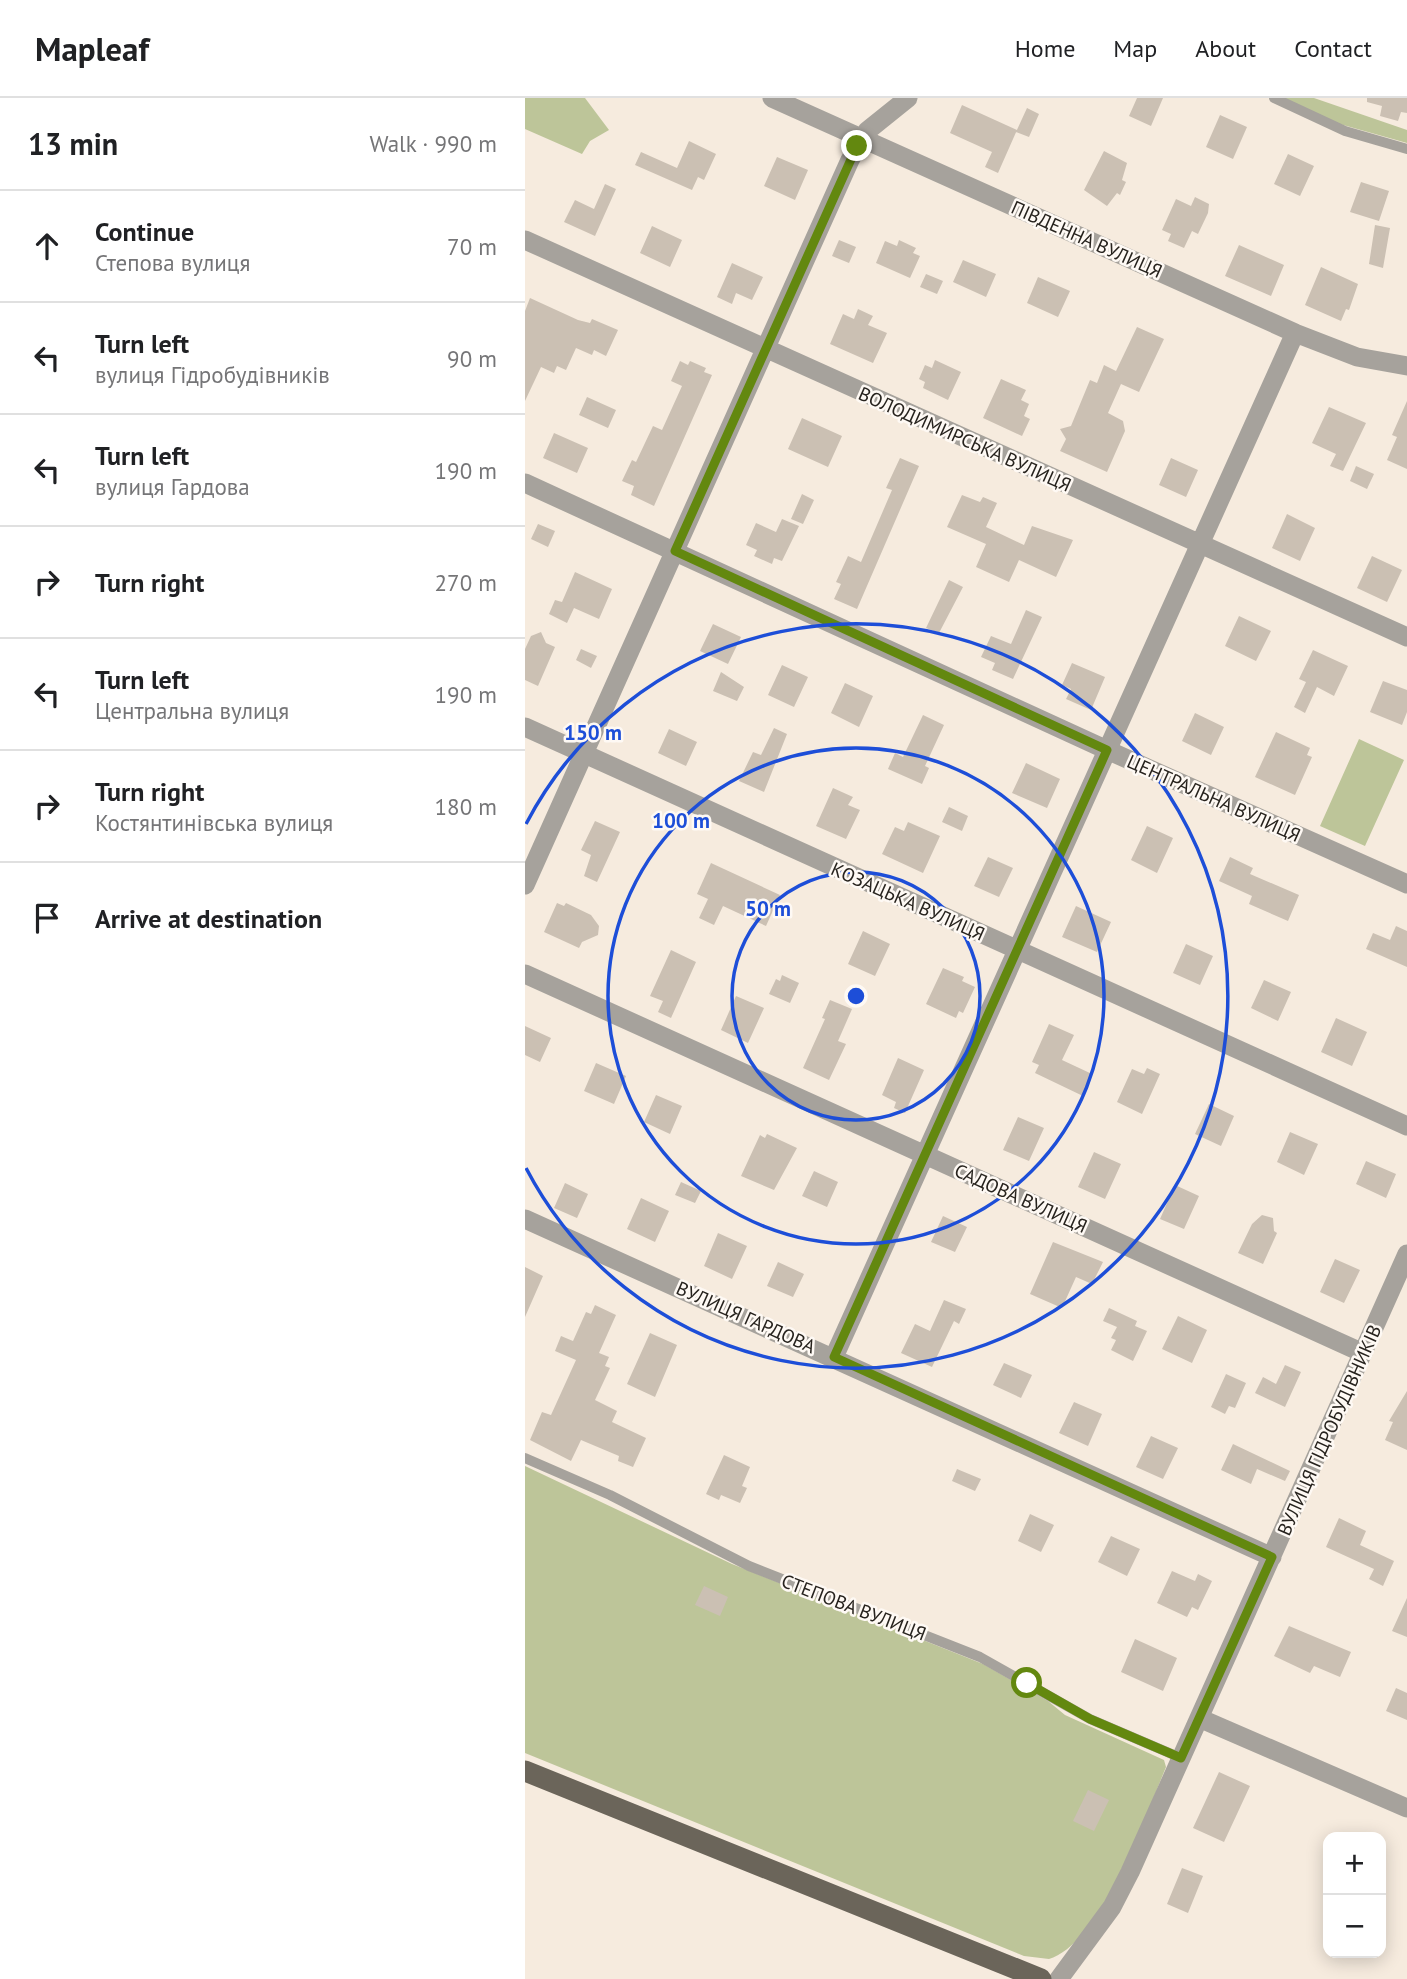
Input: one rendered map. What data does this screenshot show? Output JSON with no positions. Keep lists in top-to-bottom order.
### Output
{
  "streets": {
    "street": [
      "ПІВДЕННА ВУЛИЦЯ",
      "ВОЛОДИМИРСЬКА ВУЛИЦЯ",
      "ЦЕНТРАЛЬНА ВУЛИЦЯ",
      "КОЗАЦЬКА ВУЛИЦЯ",
      "САДОВА ВУЛИЦЯ",
      "ВУЛИЦЯ ГАРДОВА",
      "ВУЛИЦЯ ГІДРОБУДІВНИКІВ"
    ],
    "lane": ["СТЕПОВА ВУЛИЦЯ"]
  },
  "crossings": [
    ["САДОВА ВУЛИЦЯ", "ВУЛИЦЯ ГІДРОБУДІВНИКІВ"],
    ["ВУЛИЦЯ ГАРДОВА", "ВУЛИЦЯ ГІДРОБУДІВНИКІВ"],
    ["ВУЛИЦЯ ГІДРОБУДІВНИКІВ", "СТЕПОВА ВУЛИЦЯ"]
  ],
  "page": {
    "header": "Mapleaf",
    "nav": [
      "Home",
      "Map",
      "About",
      "Contact"
    ],
    "heading": ["13 min", "Walk · 990 m"],
    "list": [
      ["Continue", "Степова вулиця", "70 m"],
      ["Turn left", "вулиця Гідробудівників", "90 m"],
      ["Turn left", "вулиця Гардова", "190 m"],
      ["Turn right", "270 m"],
      ["Turn left", "Центральна вулиця", "190 m"],
      ["Turn right", "Костянтинівська вулиця", "180 m"],
      "Arrive at destination"
    ],
    "map_buttons": ["+", "−"]
  },
  "rings": ["150 m", "100 m", "50 m"]
}
